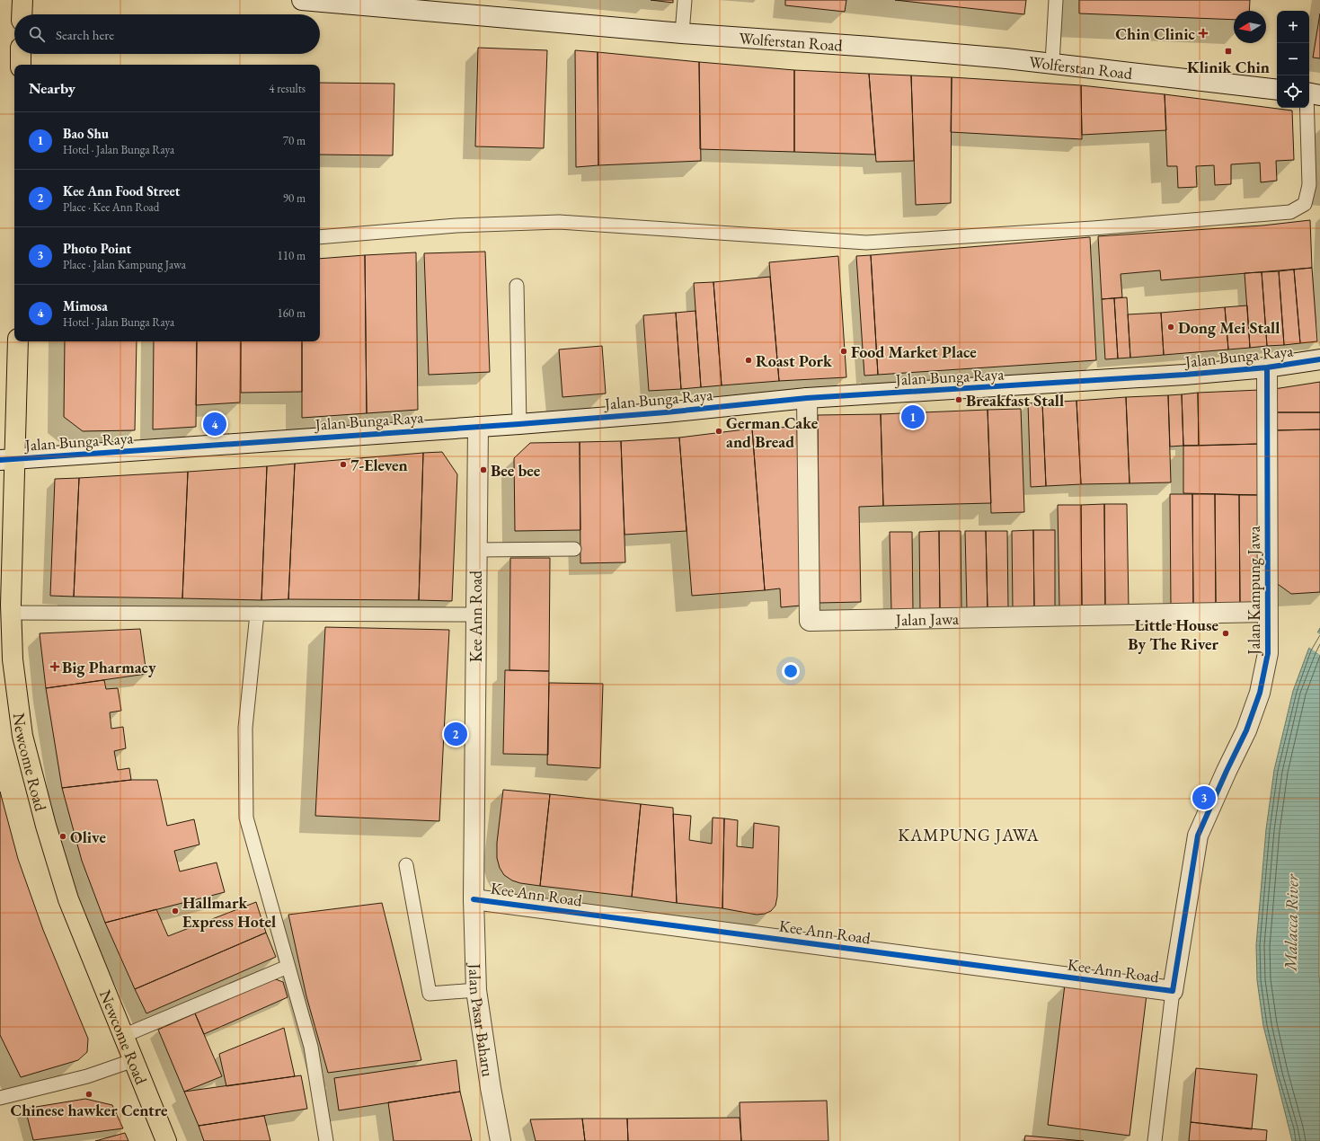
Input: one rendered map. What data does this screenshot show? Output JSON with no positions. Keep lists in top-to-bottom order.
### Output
{
  "streets": {
    "main road": ["Newcome Road"],
    "street": [
      "Wolferstan Road",
      "Jalan Bunga Raya",
      "Jalan Kampung Jawa",
      "Kee Ann Road",
      "Jalan Jawa",
      "Jalan Pasar Baharu"
    ]
  },
  "crossings": [
    ["Jalan Bunga Raya", "Jalan Kampung Jawa"],
    ["Jalan Bunga Raya", "Kee Ann Road"],
    ["Jalan Bunga Raya", "Jalan Jawa"],
    ["Jalan Bunga Raya", "Newcome Road"],
    ["Jalan Kampung Jawa", "Kee Ann Road"],
    ["Jalan Kampung Jawa", "Jalan Jawa"],
    ["Kee Ann Road", "Jalan Pasar Baharu"]
  ],
  "districts": ["KAMPUNG JAWA"],
  "water": ["Malacca River"],
  "places": {
    "health": ["Chin Clinic", "Big Pharmacy"],
    "transit": ["Klinik Chin"],
    "other": [
      "Dong Mei Stall",
      "Food Market Place",
      "Roast Pork",
      "Breakfast Stall",
      "German Cake and Bread",
      "7-Eleven",
      "Bee bee",
      "Little House By The River",
      "Olive",
      "Hallmark Express Hotel",
      "Chinese hawker Centre"
    ]
  },
  "north": "left",
  "page": {
    "map_buttons": ["+", "−"],
    "search": "Search here",
    "heading": ["Nearby", "4 results"],
    "list": [
      {
        "mark": "1",
        "name": "Bao Shu",
        "note": "Hotel · Jalan Bunga Raya",
        "value": "70 m"
      },
      {
        "mark": "2",
        "name": "Kee Ann Food Street",
        "note": "Place · Kee Ann Road",
        "value": "90 m"
      },
      {
        "mark": "3",
        "name": "Photo Point",
        "note": "Place · Jalan Kampung Jawa",
        "value": "110 m"
      },
      {
        "mark": "4",
        "name": "Mimosa",
        "note": "Hotel · Jalan Bunga Raya",
        "value": "160 m"
      }
    ],
    "pins": [
      "1",
      "4",
      "2",
      "3"
    ]
  }
}
